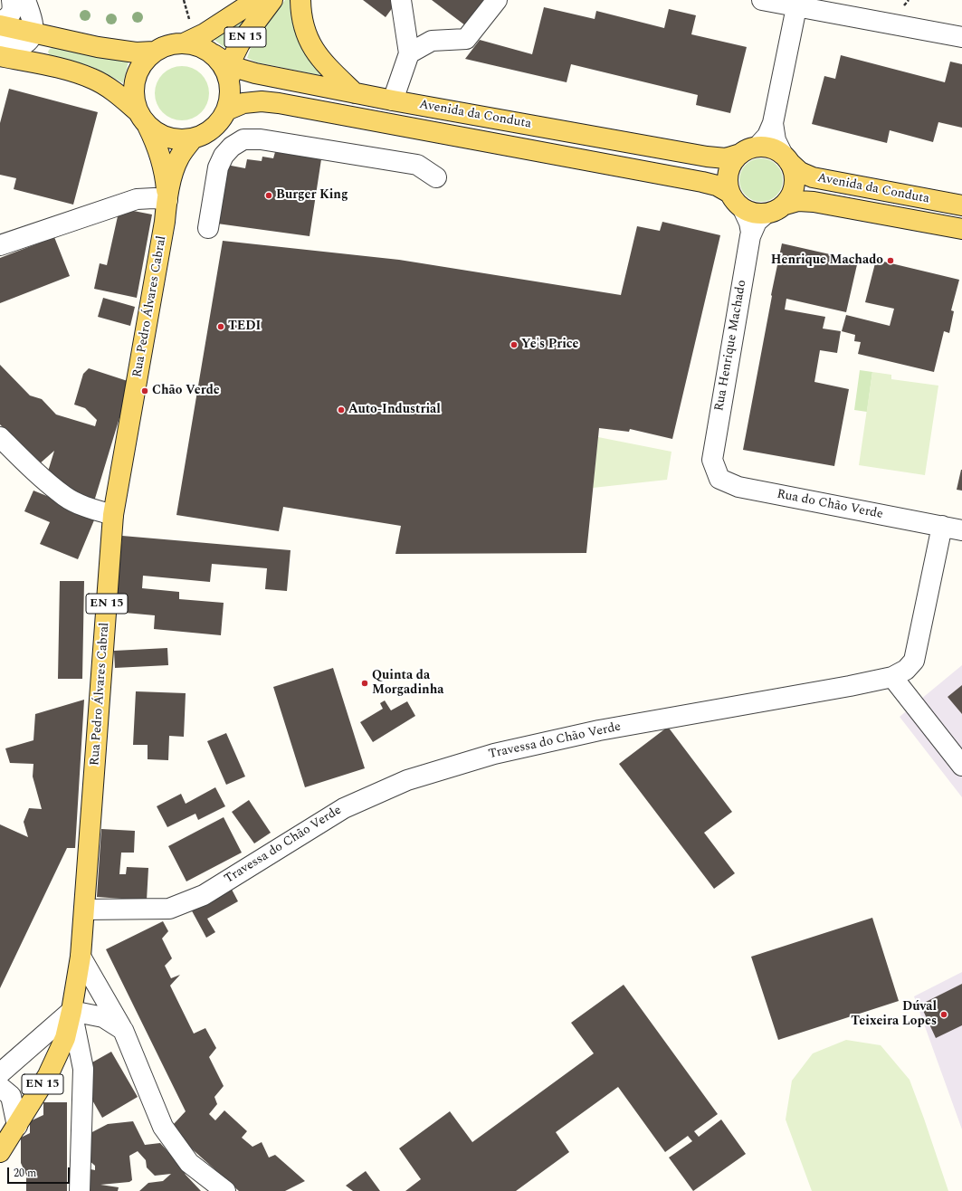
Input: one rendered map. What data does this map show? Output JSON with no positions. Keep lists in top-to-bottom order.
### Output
{
  "streets": {
    "main road": ["EN 15", "Avenida da Conduta", "Rua Pedro Álvares Cabral"],
    "street": ["Rua Henrique Machado", "Rua do Chão Verde", "Travessa do Chão Verde"]
  },
  "crossings": [
    ["EN 15", "Avenida da Conduta"],
    ["EN 15", "Rua Pedro Álvares Cabral"],
    ["Avenida da Conduta", "Rua Pedro Álvares Cabral"],
    ["Avenida da Conduta", "Rua Henrique Machado"],
    ["Rua Pedro Álvares Cabral", "Travessa do Chão Verde"],
    ["Rua Henrique Machado", "Rua do Chão Verde"],
    ["Rua do Chão Verde", "Travessa do Chão Verde"]
  ],
  "places": [
    "Burger King",
    "Henrique Machado",
    "TEDI",
    "Ye's Price",
    "Chão Verde",
    "Auto-Industrial",
    "Quinta da Morgadinha",
    "Dúval Teixeira Lopes"
  ],
  "scale_bar": "20 m"
}
